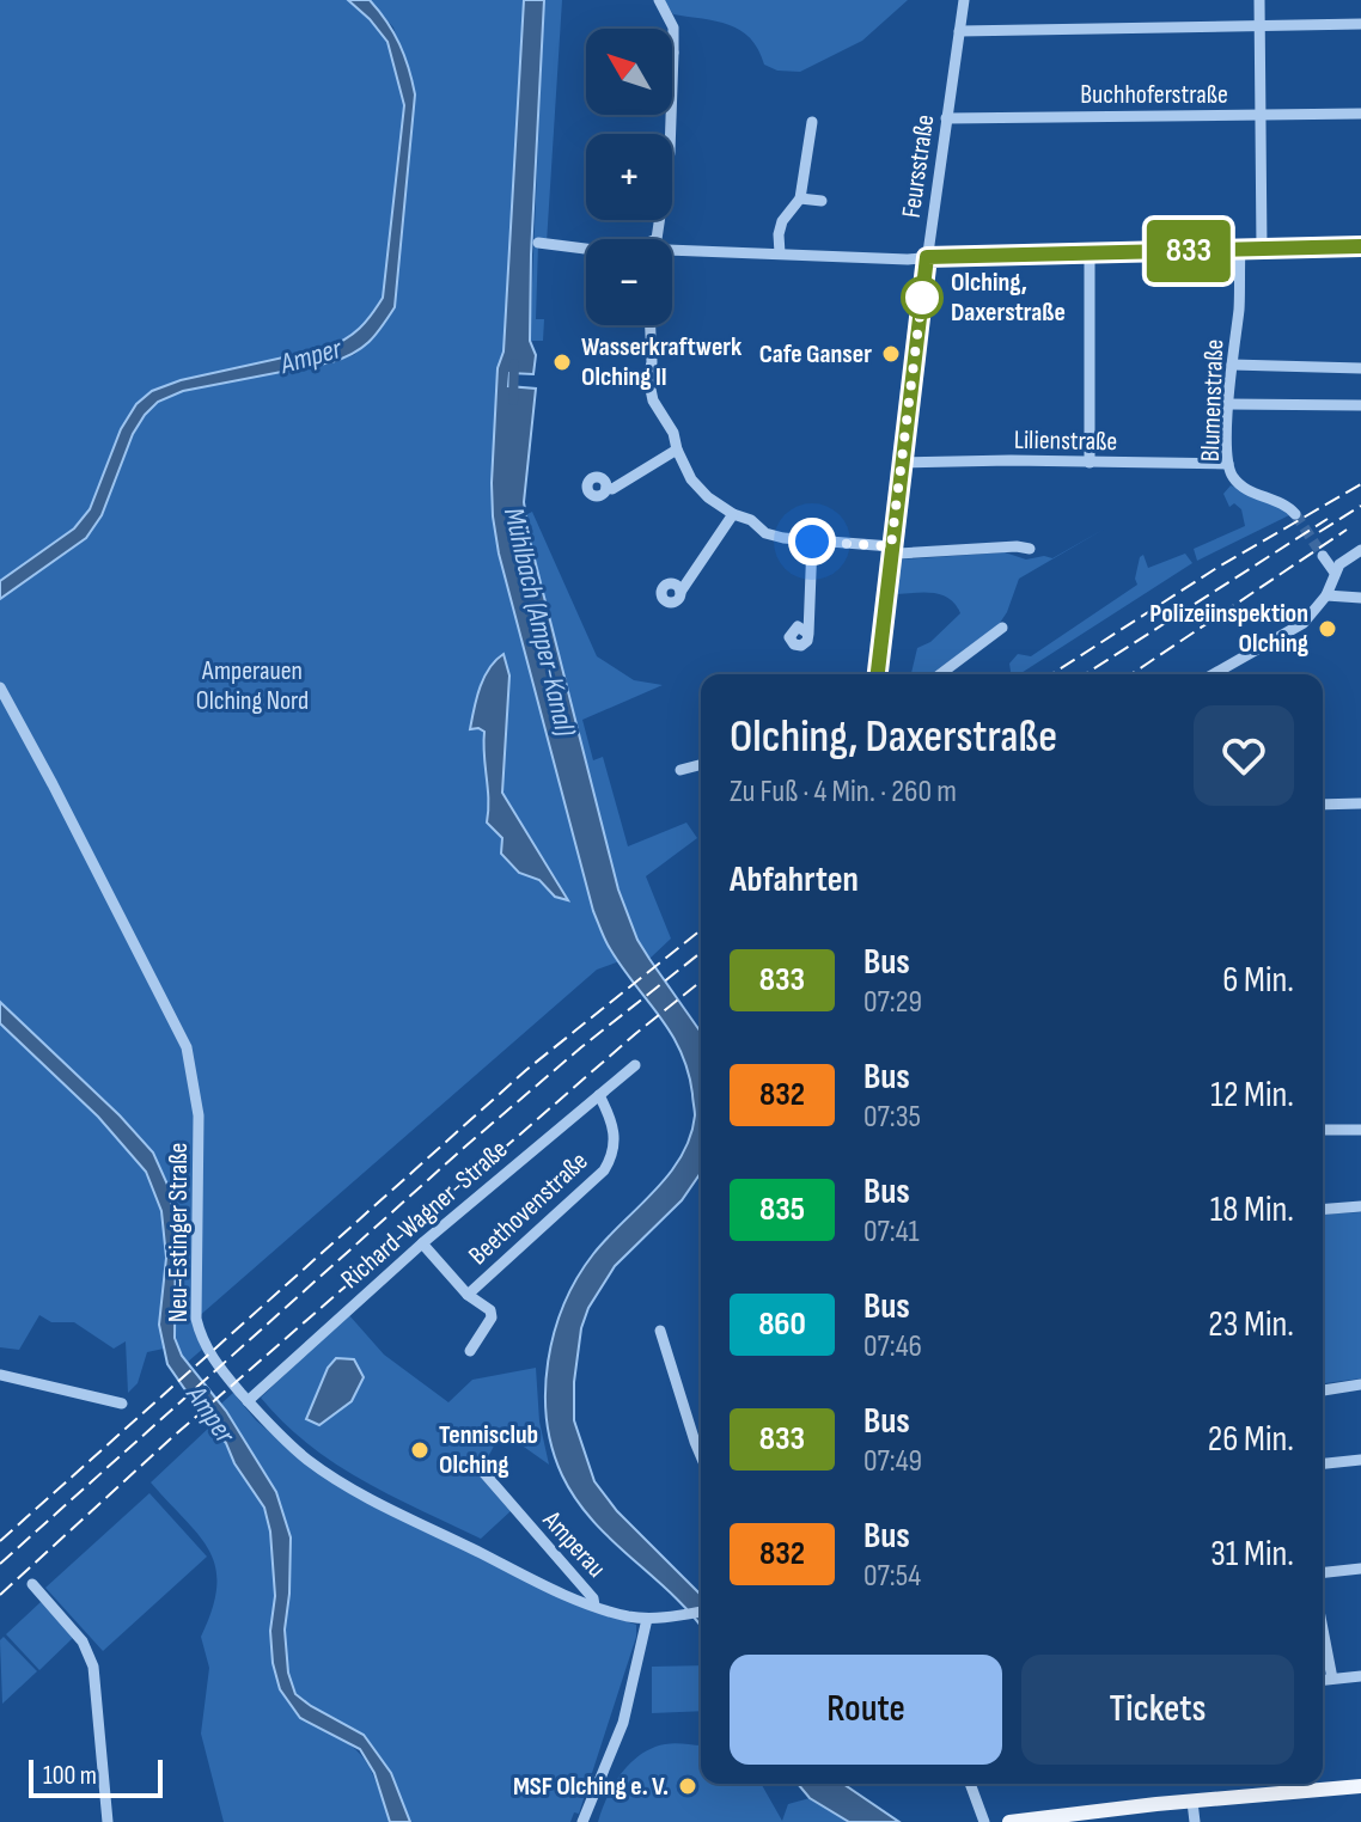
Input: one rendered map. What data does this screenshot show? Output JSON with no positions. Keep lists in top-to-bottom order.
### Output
{
  "streets": {
    "street": [
      "Buchhoferstraße",
      "Feursstraße",
      "Blumenstraße",
      "Lilienstraße",
      "Beethovenstraße",
      "Richard-Wagner-Straße",
      "Neu-Estinger Straße",
      "Amperau"
    ]
  },
  "crossings": [
    ["Buchhoferstraße", "Feursstraße"],
    ["Feursstraße", "Lilienstraße"],
    ["Blumenstraße", "Lilienstraße"],
    ["Beethovenstraße", "Richard-Wagner-Straße"],
    ["Richard-Wagner-Straße", "Neu-Estinger Straße"],
    ["Neu-Estinger Straße", "Amperau"]
  ],
  "water": ["Amper", "Mühlbach (Amper-Kanal)"],
  "parks": ["Amperauen Olching Nord"],
  "places": [
    "Olching, Daxerstraße",
    "Cafe Ganser",
    "Wasserkraftwerk Olching II",
    "Polizeiinspektion Olching",
    "Tennisclub Olching",
    "MSF Olching e. V."
  ],
  "lines": ["bus line 833"],
  "scale_bar": "100 m",
  "north": "top left",
  "page": {
    "on_map": "833",
    "map_buttons": ["+", "−"],
    "heading": [
      ["Olching, Daxerstraße", "Zu Fuß · 4 Min. · 260 m"],
      "Abfahrten"
    ],
    "list": [
      {
        "mark": "833",
        "name": "Bus",
        "note": "07:29",
        "value": "6 Min."
      },
      {
        "mark": "832",
        "name": "Bus",
        "note": "07:35",
        "value": "12 Min."
      },
      {
        "mark": "835",
        "name": "Bus",
        "note": "07:41",
        "value": "18 Min."
      },
      {
        "mark": "860",
        "name": "Bus",
        "note": "07:46",
        "value": "23 Min."
      },
      {
        "mark": "833",
        "name": "Bus",
        "note": "07:49",
        "value": "26 Min."
      },
      {
        "mark": "832",
        "name": "Bus",
        "note": "07:54",
        "value": "31 Min."
      }
    ],
    "buttons": ["Route", "Tickets"],
    "scale": "100 m"
  }
}
